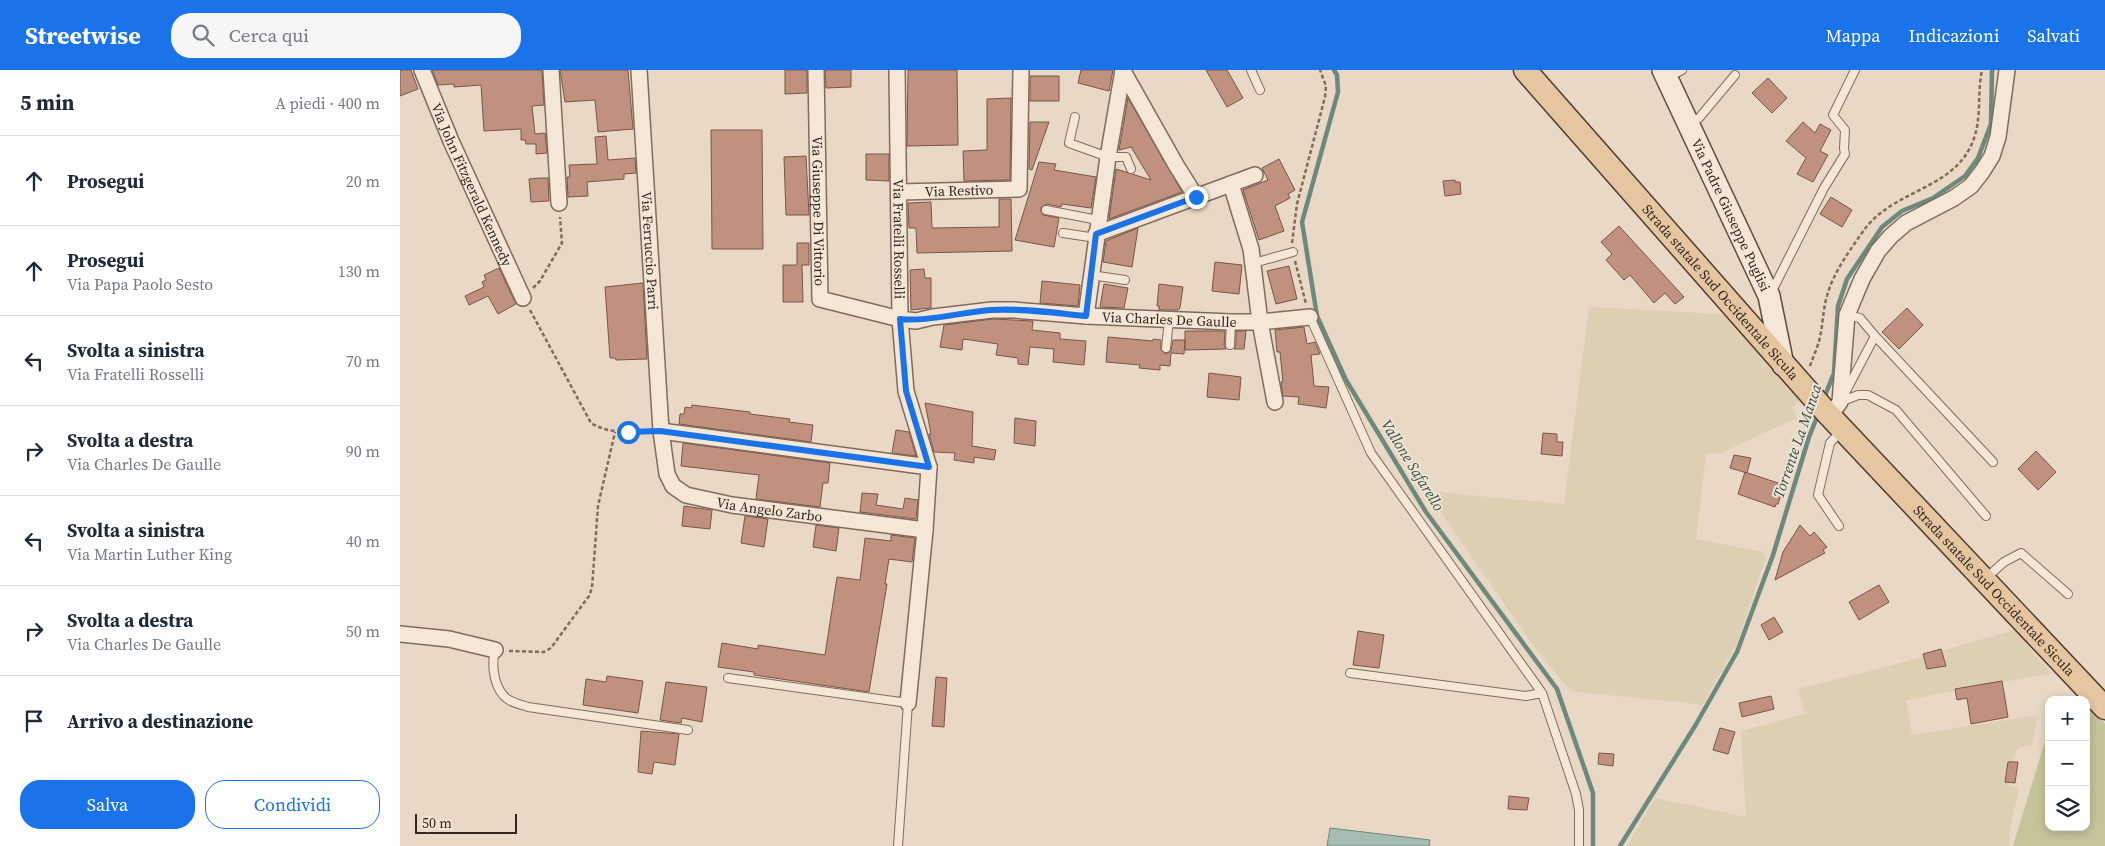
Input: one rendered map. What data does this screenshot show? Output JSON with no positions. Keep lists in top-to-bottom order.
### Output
{
  "streets": {
    "main road": ["Via Padre Giuseppe Puglisi", "Strada statale Sud Occidentale Sicula"],
    "street": [
      "Via John Fitzgerald Kennedy",
      "Via Restivo",
      "Via Giuseppe Di Vittorio",
      "Via Fratelli Rosselli",
      "Via Ferruccio Parri",
      "Via Charles De Gaulle",
      "Via Angelo Zarbo"
    ]
  },
  "crossings": [
    ["Via Restivo", "Via Fratelli Rosselli"],
    ["Via Giuseppe Di Vittorio", "Via Fratelli Rosselli"],
    ["Via Giuseppe Di Vittorio", "Via Charles De Gaulle"],
    ["Via Padre Giuseppe Puglisi", "Strada statale Sud Occidentale Sicula"],
    ["Via Fratelli Rosselli", "Via Charles De Gaulle"],
    ["Via Fratelli Rosselli", "Via Angelo Zarbo"],
    ["Via Ferruccio Parri", "Via Angelo Zarbo"]
  ],
  "water": ["Torrente La Manca", "Vallone Safarello"],
  "scale_bar": "50 m",
  "page": {
    "header": "Streetwise",
    "search": "Cerca qui",
    "nav": ["Mappa", "Indicazioni", "Salvati"],
    "heading": ["5 min", "A piedi · 400 m"],
    "list": [
      ["Prosegui", "20 m"],
      ["Prosegui", "Via Papa Paolo Sesto", "130 m"],
      ["Svolta a sinistra", "Via Fratelli Rosselli", "70 m"],
      ["Svolta a destra", "Via Charles De Gaulle", "90 m"],
      ["Svolta a sinistra", "Via Martin Luther King", "40 m"],
      ["Svolta a destra", "Via Charles De Gaulle", "50 m"],
      "Arrivo a destinazione"
    ],
    "map_buttons": ["+", "−"],
    "buttons": ["Salva", "Condividi"],
    "scale": "50 m"
  }
}
